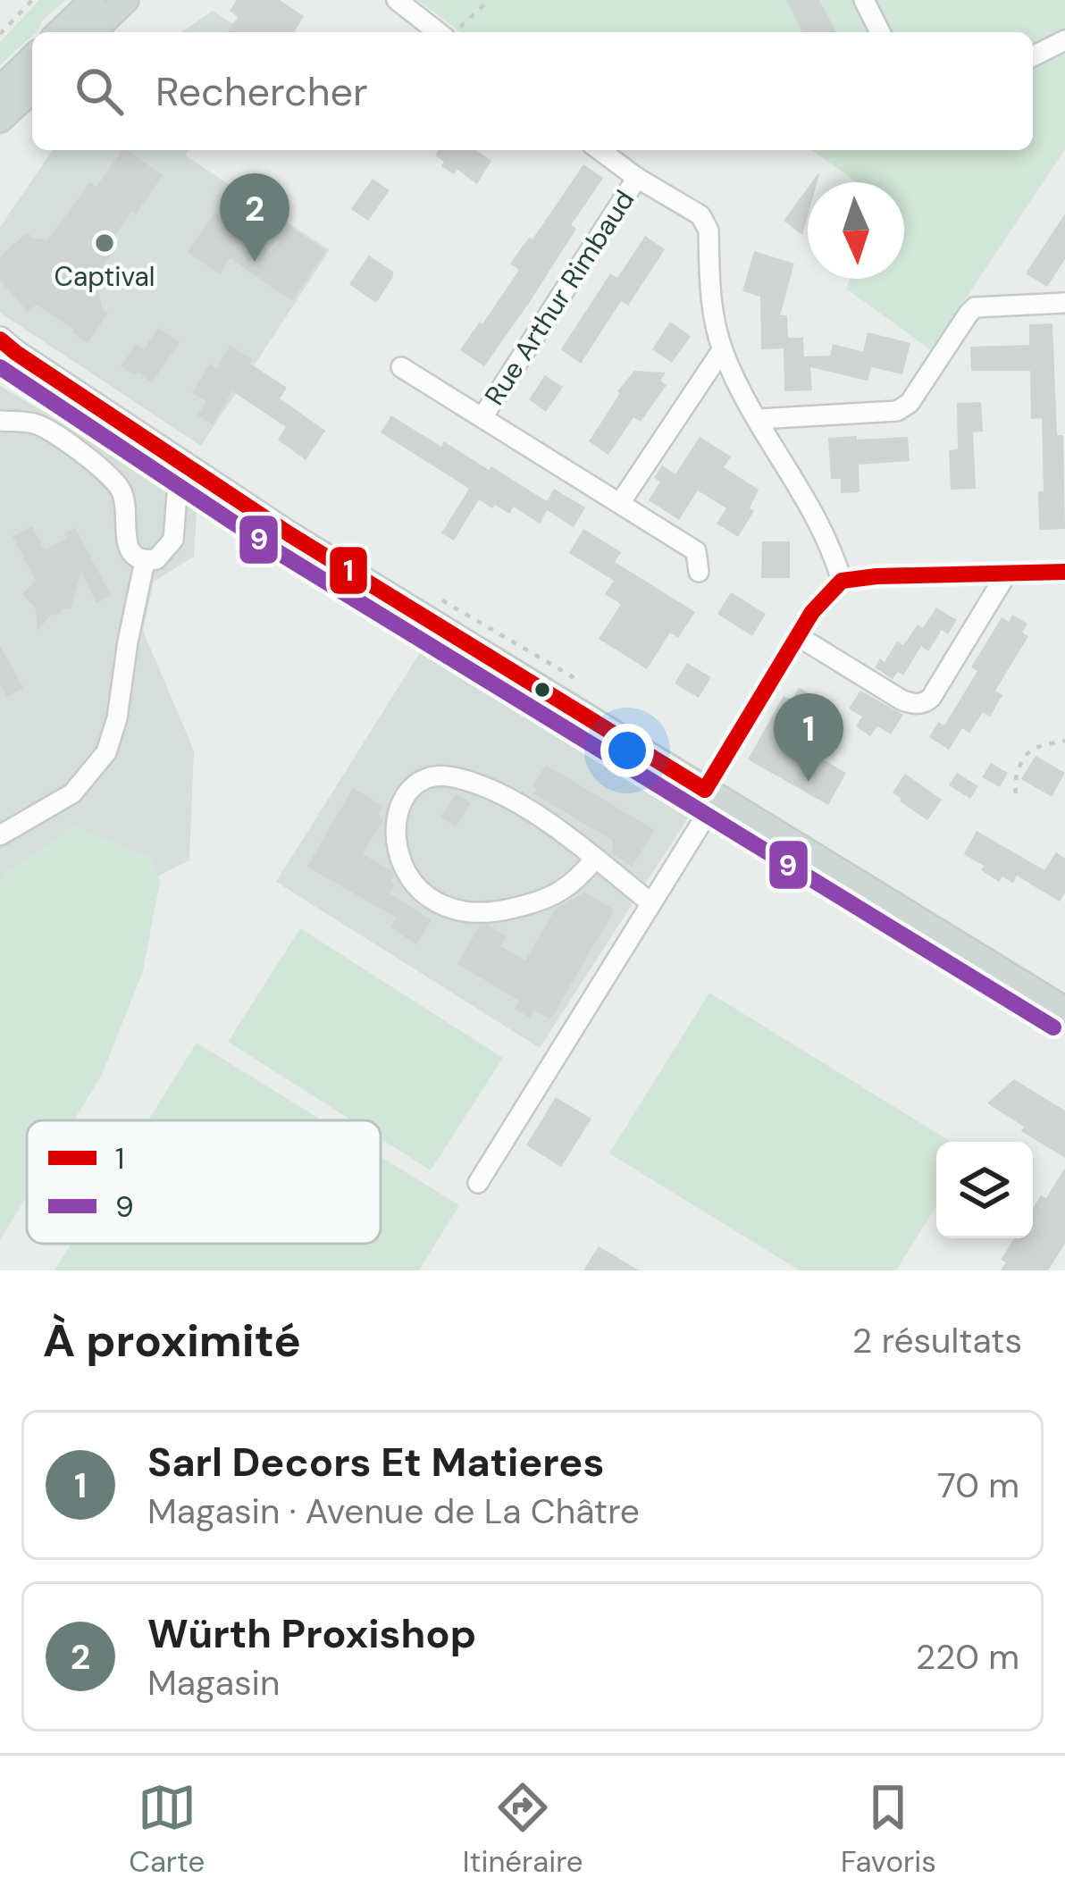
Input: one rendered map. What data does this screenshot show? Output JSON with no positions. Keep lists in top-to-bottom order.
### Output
{
  "streets": {
    "street": ["Rue Arthur Rimbaud"]
  },
  "places": ["Captival"],
  "lines": ["transit line 1", "transit line 9"],
  "legend": ["1", "9"],
  "north": "bottom",
  "page": {
    "search": "Rechercher",
    "pins": ["2", "1"],
    "heading": ["À proximité", "2 résultats"],
    "list": [
      {
        "mark": "1",
        "name": "Sarl Decors Et Matieres",
        "note": "Magasin · Avenue de La Châtre",
        "value": "70 m"
      },
      {
        "mark": "2",
        "name": "Würth Proxishop",
        "note": "Magasin",
        "value": "220 m"
      }
    ],
    "nav": ["Carte", "Itinéraire", "Favoris"]
  }
}
